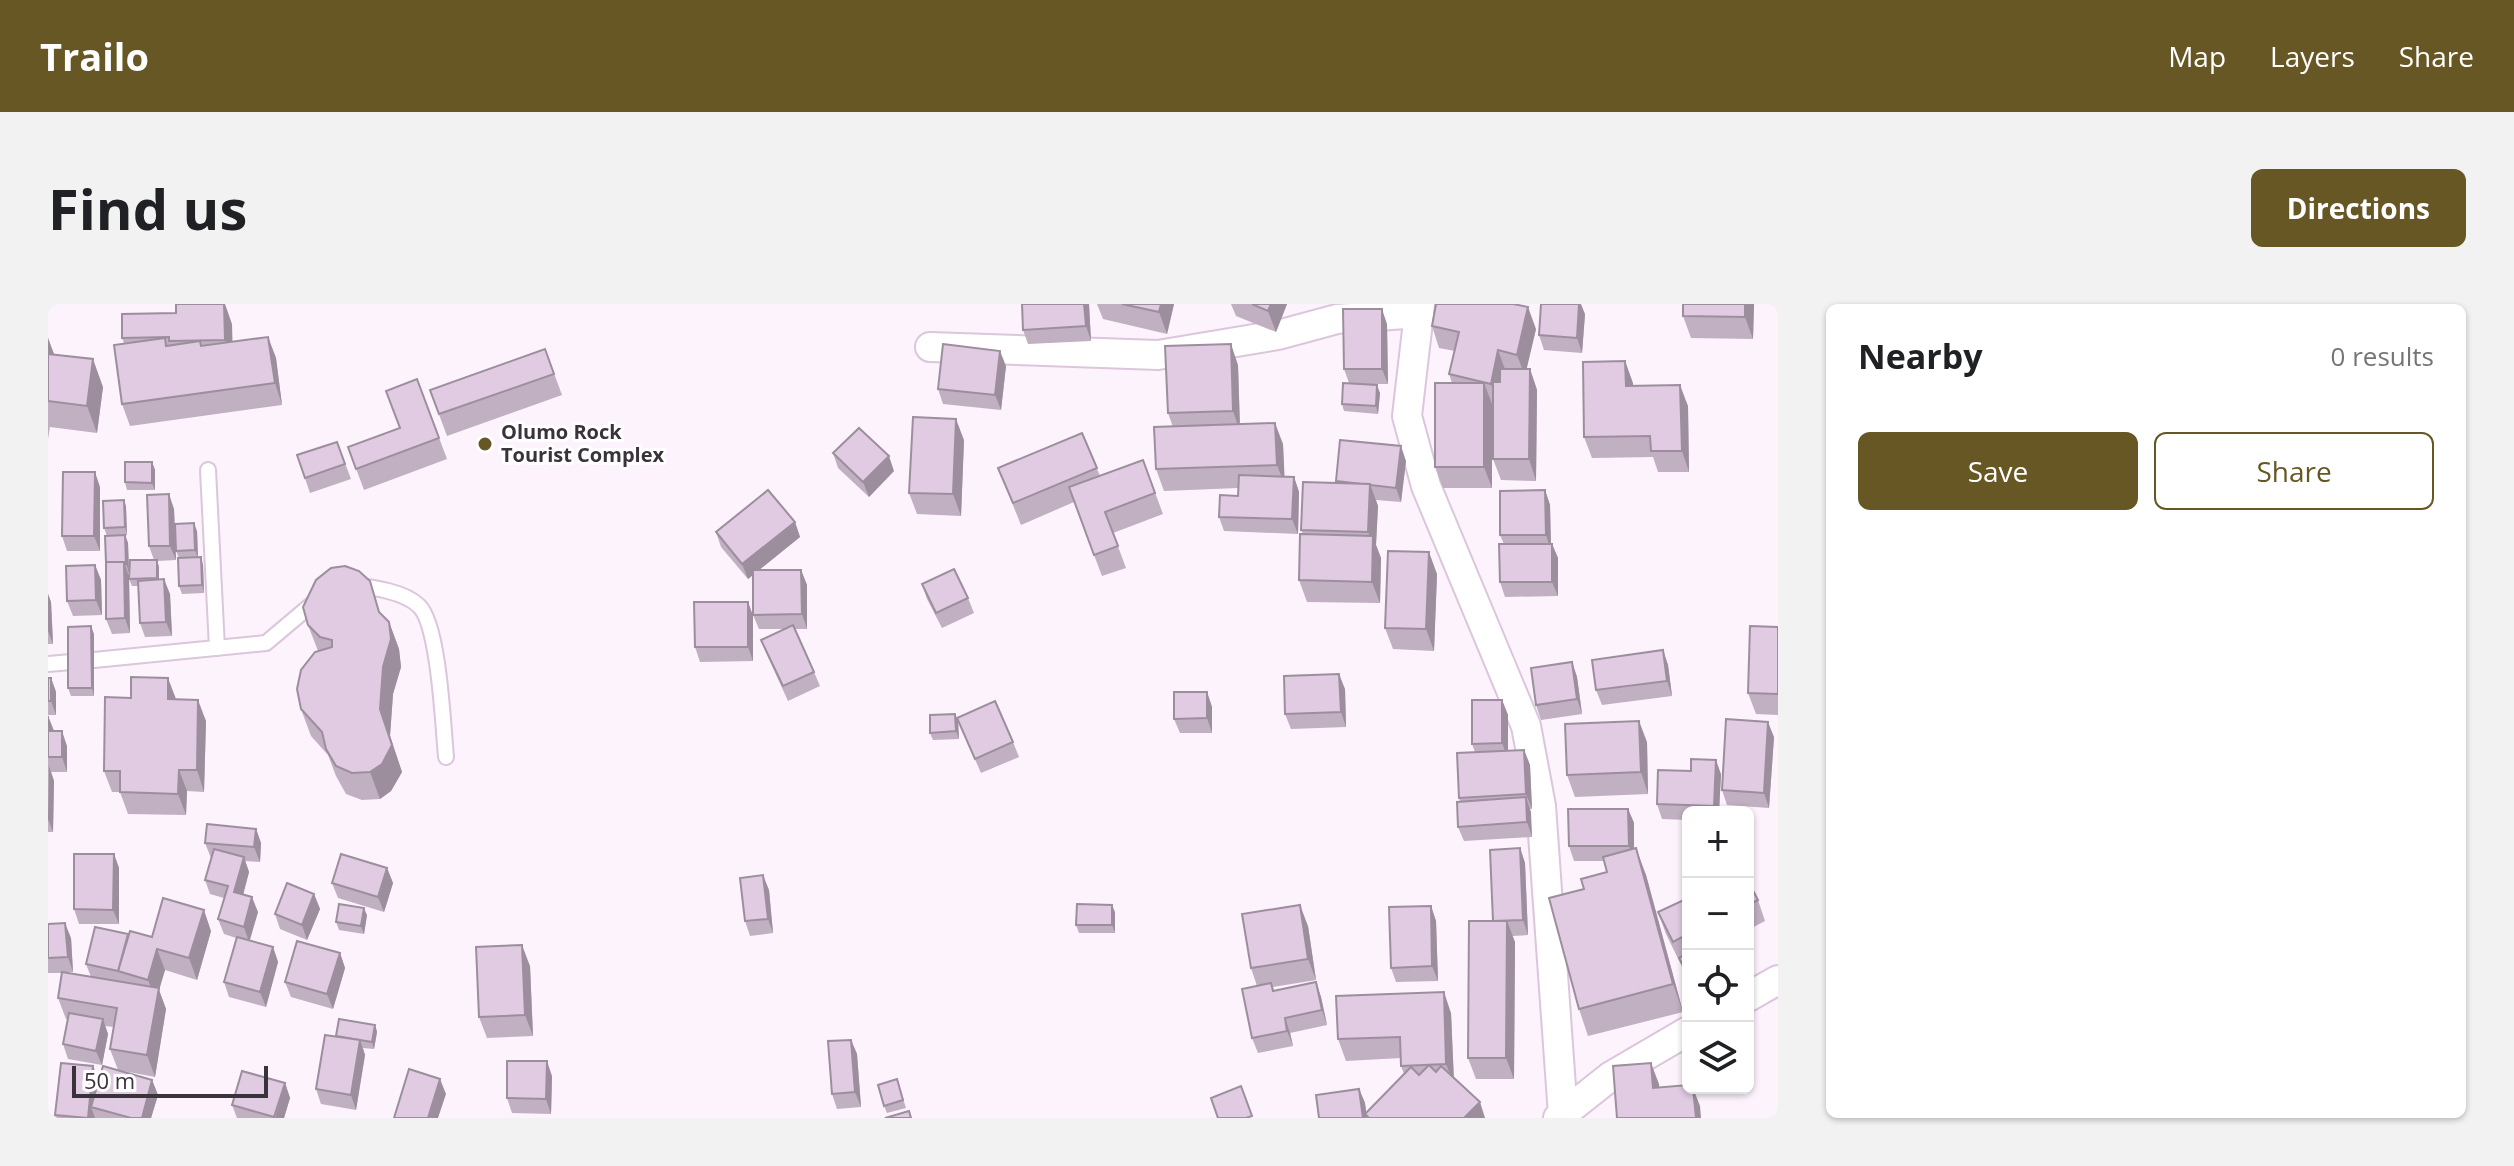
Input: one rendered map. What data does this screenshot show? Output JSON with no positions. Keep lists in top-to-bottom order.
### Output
{
  "places": ["Olumo Rock Tourist Complex"],
  "scale_bar": "50 m",
  "page": {
    "header": "Trailo",
    "nav": ["Map", "Layers", "Share"],
    "buttons": [
      "Directions",
      ["Save", "Share"]
    ],
    "title": "Find us",
    "heading": ["Nearby", "0 results"],
    "map_buttons": ["+", "−"],
    "scale": "50 m"
  }
}
